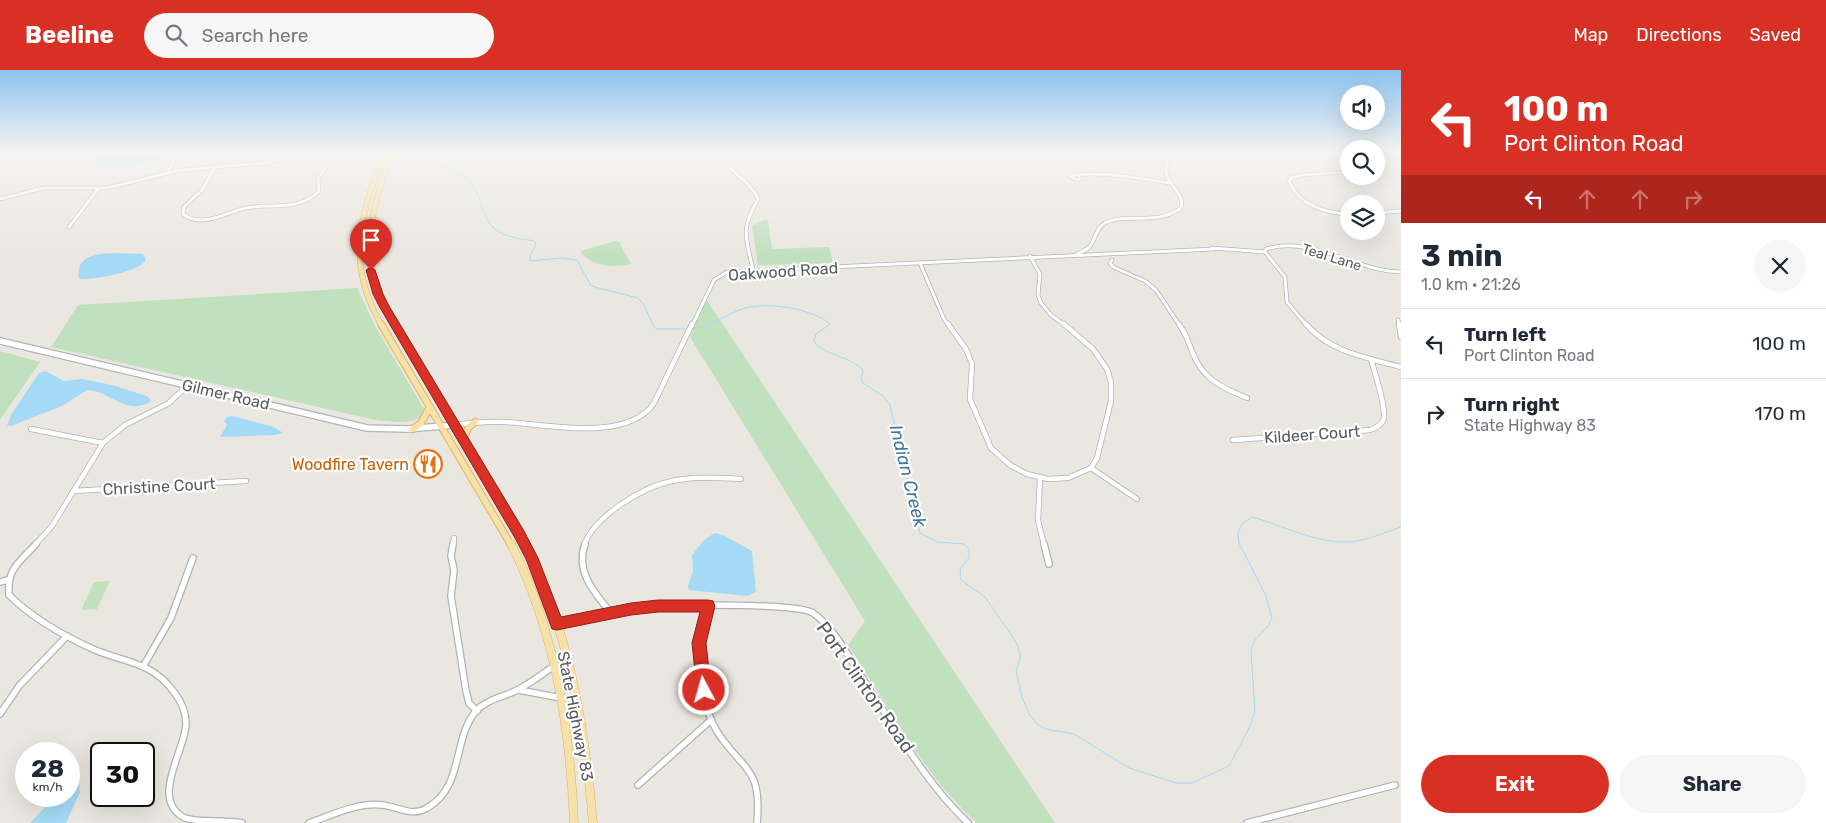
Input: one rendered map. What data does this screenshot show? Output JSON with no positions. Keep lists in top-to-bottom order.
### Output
{
  "streets": {
    "main road": ["State Highway 83"],
    "street": [
      "Teal Lane",
      "Oakwood Road",
      "Gilmer Road",
      "Kildeer Court",
      "Christine Court",
      "Port Clinton Road"
    ]
  },
  "crossings": [
    ["Teal Lane", "Oakwood Road"],
    ["Oakwood Road", "Gilmer Road"],
    ["Oakwood Road", "State Highway 83"],
    ["Gilmer Road", "State Highway 83"],
    ["Port Clinton Road", "State Highway 83"]
  ],
  "water": ["Indian Creek"],
  "places": {
    "restaurant": ["Woodfire Tavern"]
  },
  "page": {
    "header": "Beeline",
    "search": "Search here",
    "nav": ["Map", "Directions", "Saved"],
    "turn": ["100 m", "Port Clinton Road"],
    "heading": ["3 min", "1.0 km · 21:26"],
    "list": [
      {
        "name": "Turn left",
        "note": "Port Clinton Road",
        "value": "100 m"
      },
      {
        "name": "Turn right",
        "note": "State Highway 83",
        "value": "170 m"
      }
    ],
    "speed": "28 km/h",
    "limit": "30",
    "buttons": ["Exit", "Share"]
  }
}
